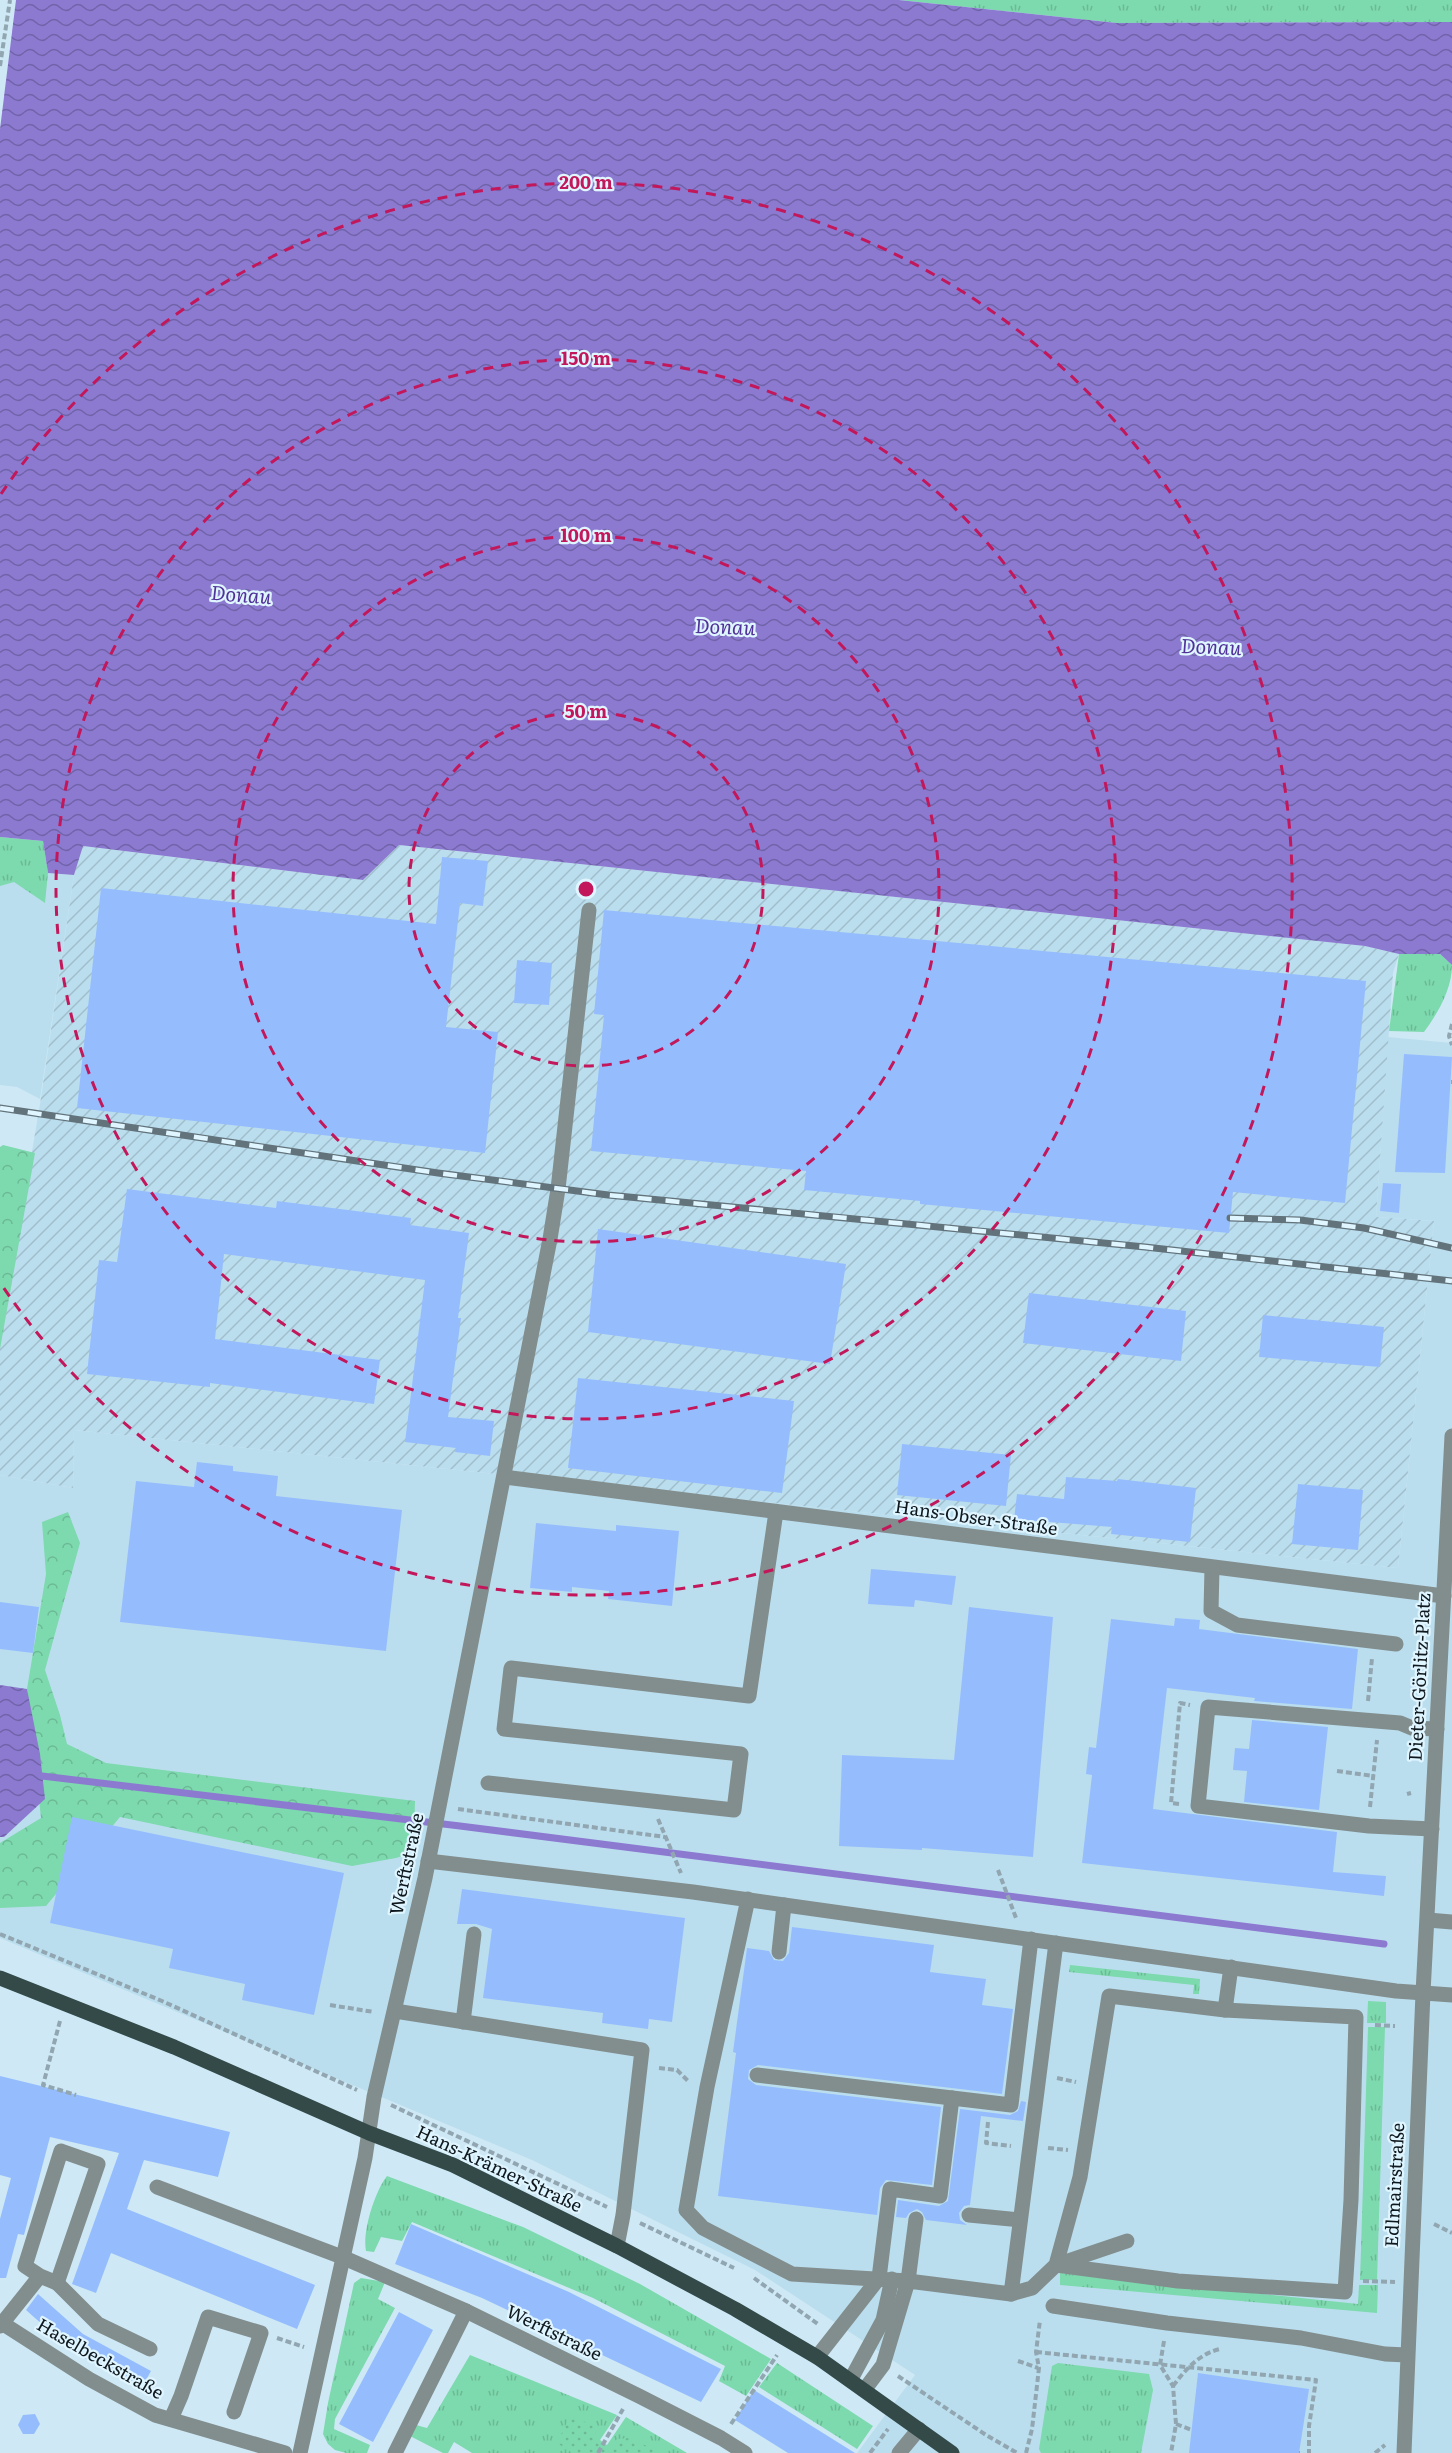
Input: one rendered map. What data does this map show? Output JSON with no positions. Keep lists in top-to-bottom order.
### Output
{
  "streets": {
    "main road": ["Hans-Krämer-Straße"],
    "street": [
      "Hans-Obser-Straße",
      "Dieter-Görlitz-Platz",
      "Werftstraße",
      "Edlmairstraße",
      "Haselbeckstraße"
    ]
  },
  "crossings": [
    ["Hans-Obser-Straße", "Dieter-Görlitz-Platz"],
    ["Hans-Obser-Straße", "Werftstraße"],
    ["Dieter-Görlitz-Platz", "Edlmairstraße"],
    ["Werftstraße", "Hans-Krämer-Straße"]
  ],
  "water": ["Donau"],
  "rings": [
    "200 m",
    "150 m",
    "100 m",
    "50 m"
  ]
}
